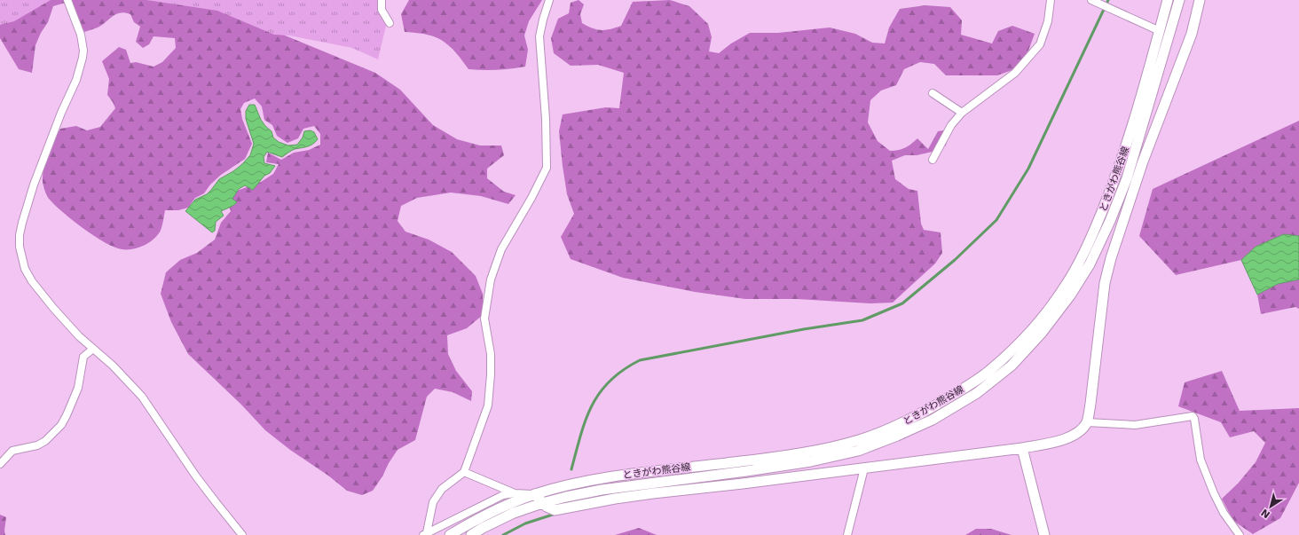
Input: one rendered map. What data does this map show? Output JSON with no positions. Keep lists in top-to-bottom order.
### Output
{
  "streets": {
    "main road": ["ときがわ熊谷線"]
  },
  "north": "bottom left"
}
